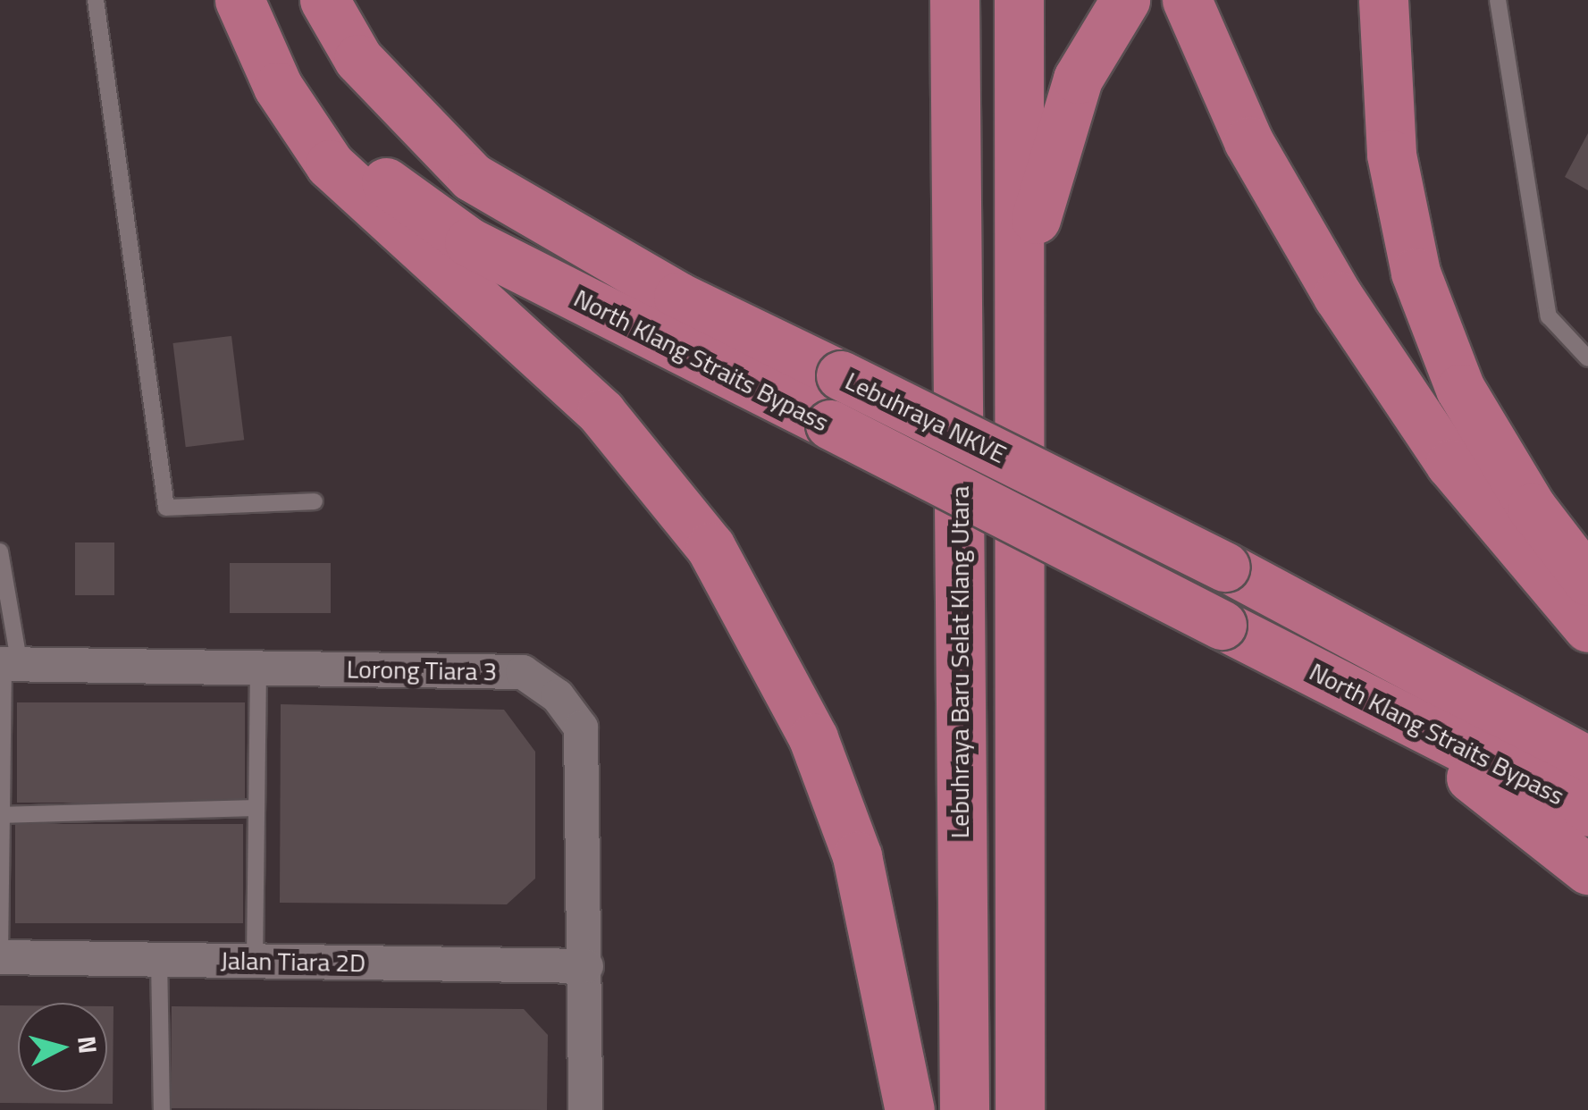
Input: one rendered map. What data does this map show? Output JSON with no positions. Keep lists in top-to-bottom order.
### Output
{
  "streets": {
    "highway": ["North Klang Straits Bypass", "Lebuhraya NKVE", "Lebuhraya Baru Selat Klang Utara"],
    "street": ["Lorong Tiara 3", "Jalan Tiara 2D"]
  },
  "crossings": [
    ["Lorong Tiara 3", "Jalan Tiara 2D"]
  ],
  "north": "right"
}
